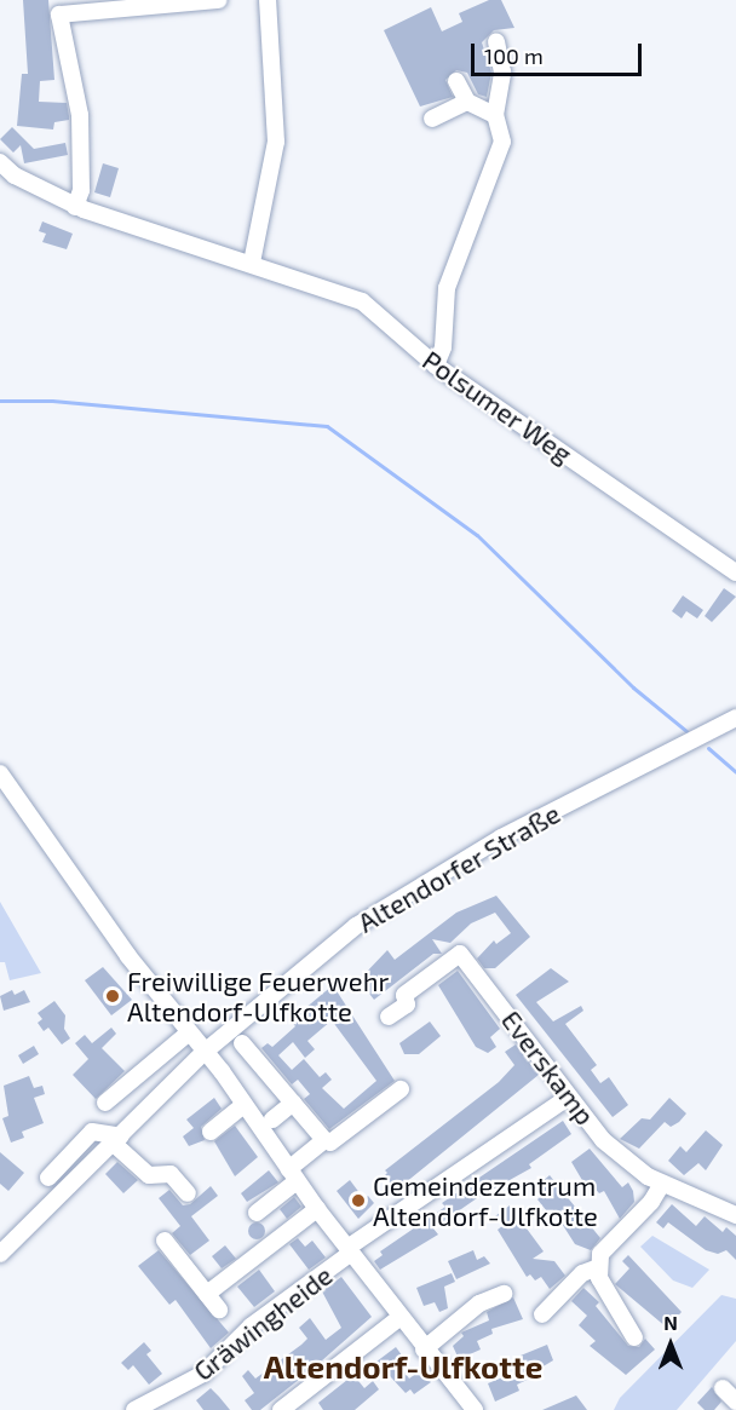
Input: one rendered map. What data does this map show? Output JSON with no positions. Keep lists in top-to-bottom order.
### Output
{
  "streets": {
    "street": [
      "Polsumer Weg",
      "Altendorfer Straße",
      "Everskamp",
      "Gräwingheide"
    ]
  },
  "crossings": [
    ["Altendorfer Straße", "Gräwingheide"]
  ],
  "districts": ["Altendorf-Ulfkotte"],
  "places": ["Freiwillige Feuerwehr Altendorf-Ulfkotte", "Gemeindezentrum Altendorf-Ulfkotte"],
  "scale_bar": "100 m",
  "north": "top"
}
